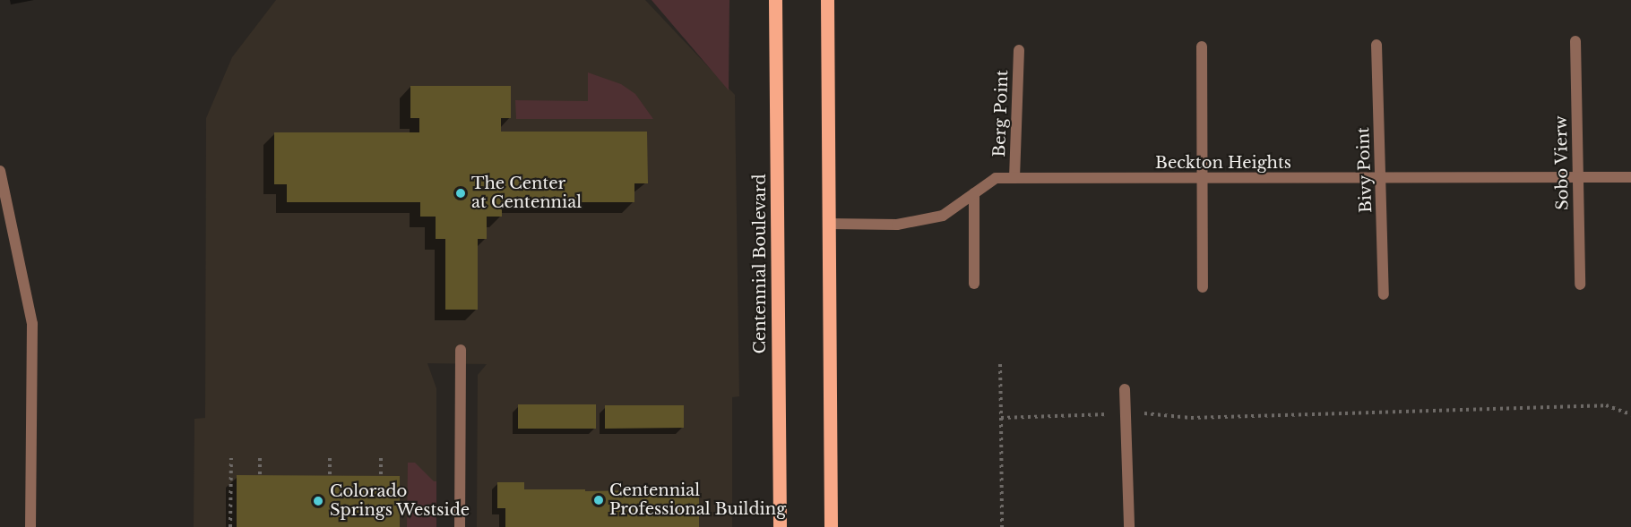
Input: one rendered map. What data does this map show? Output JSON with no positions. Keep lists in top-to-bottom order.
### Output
{
  "streets": {
    "main road": ["Centennial Boulevard"],
    "street": [
      "Berg Point",
      "Beckton Heights",
      "Sobo Vierw",
      "Bivy Point"
    ]
  },
  "crossings": [
    ["Berg Point", "Beckton Heights"],
    ["Beckton Heights", "Sobo Vierw"],
    ["Beckton Heights", "Bivy Point"]
  ],
  "places": ["The Center at Centennial", "Centennial Professional Building", "Colorado Springs Westside"]
}
